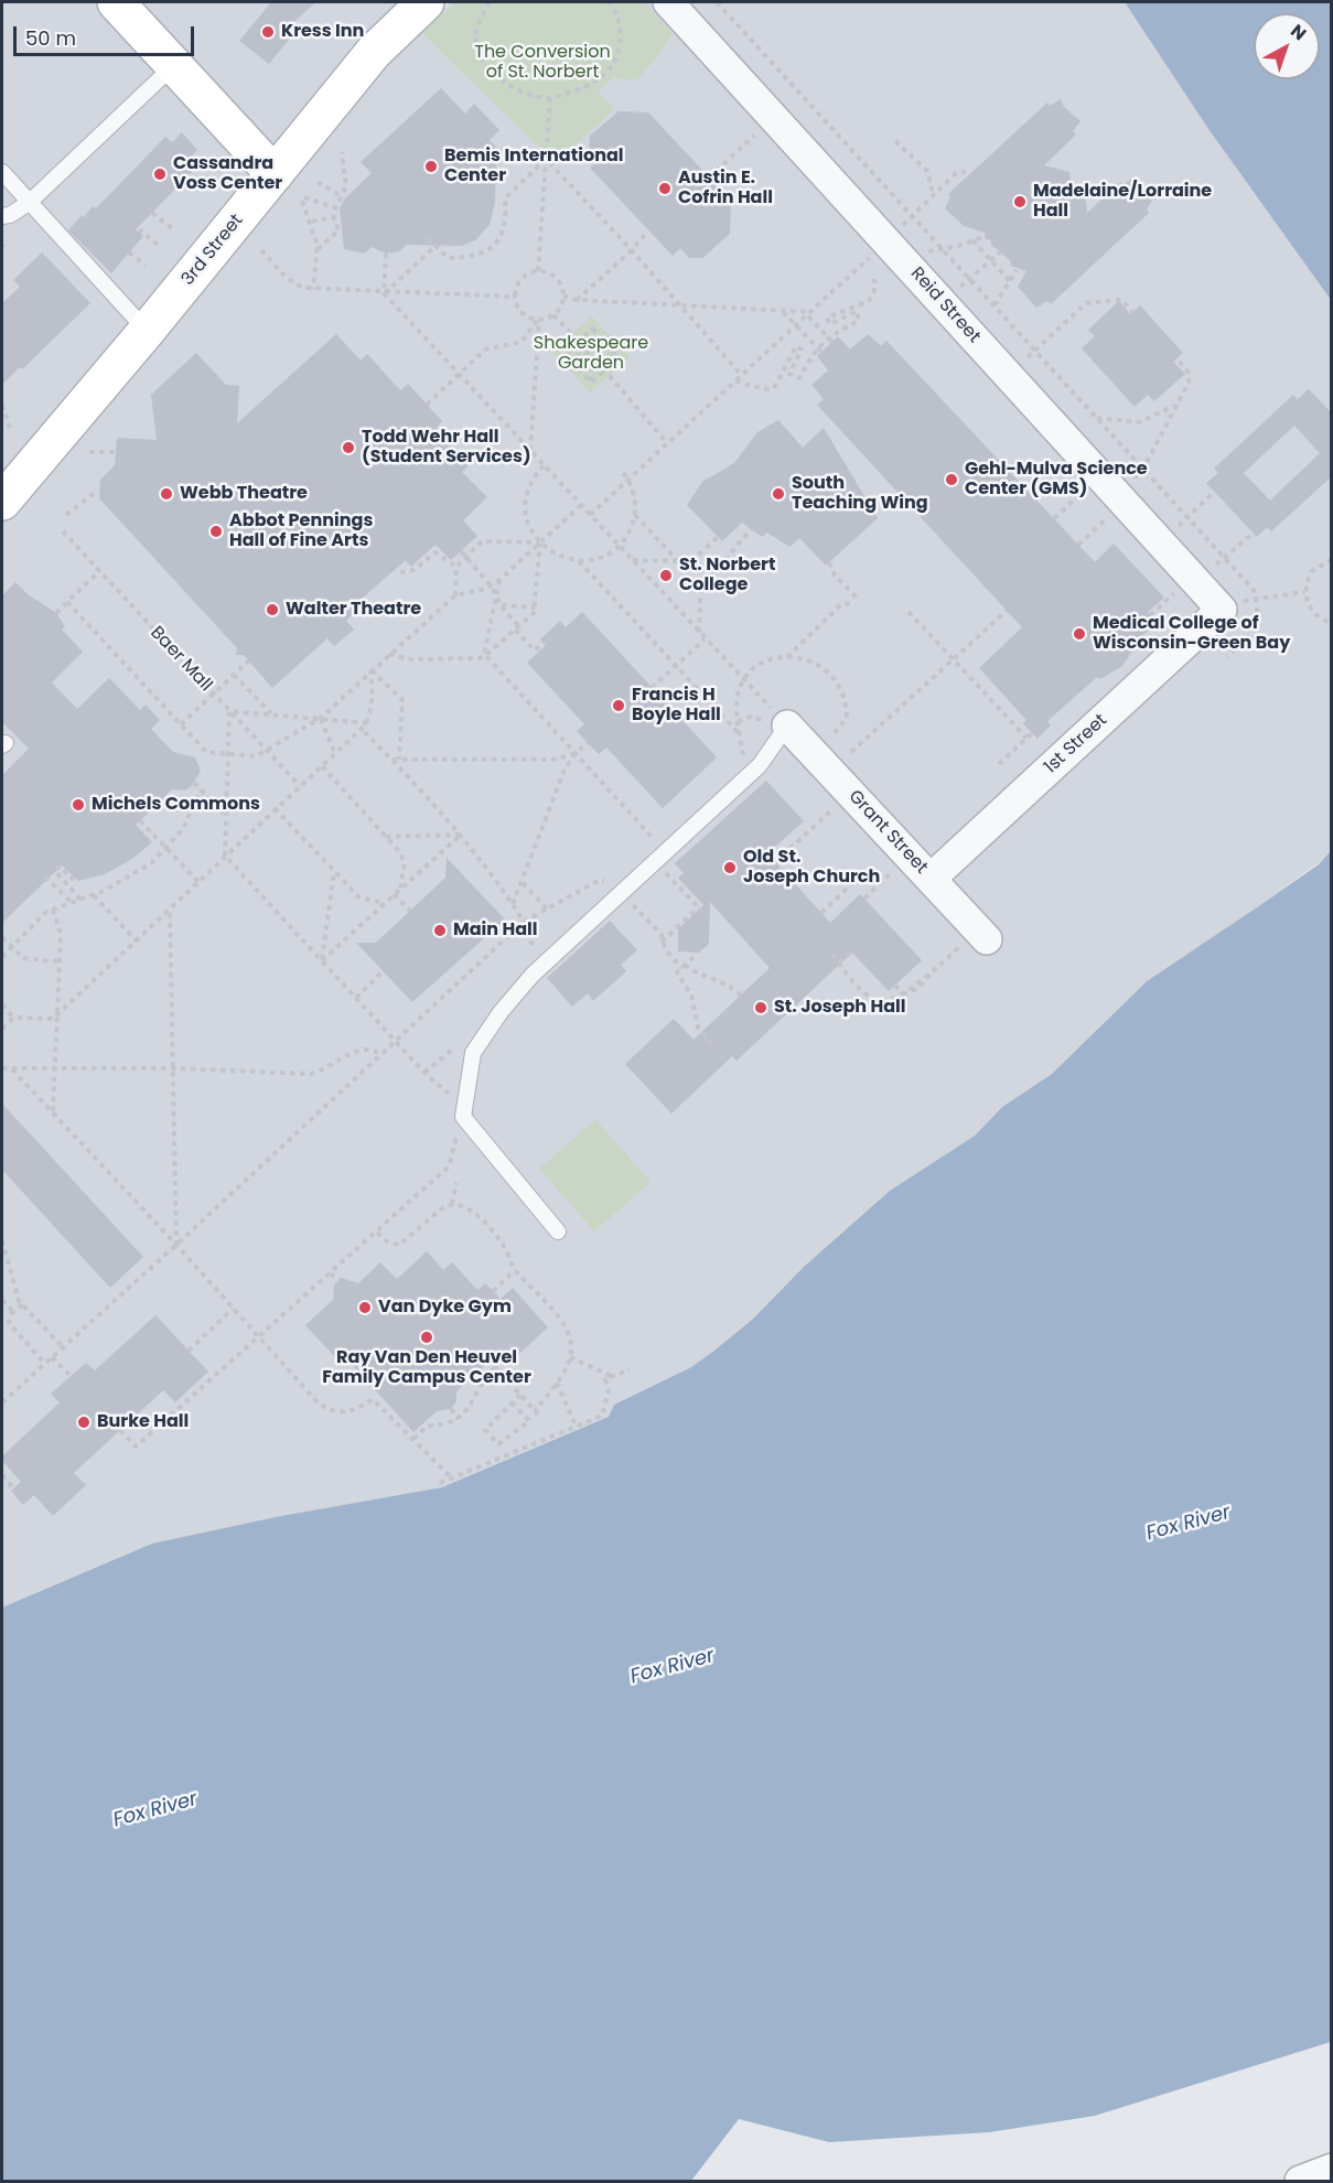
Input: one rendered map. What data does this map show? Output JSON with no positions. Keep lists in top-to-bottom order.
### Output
{
  "streets": {
    "main road": ["3rd Street"],
    "street": ["Reid Street", "1st Street", "Grant Street"],
    "path": ["Baer Mall"]
  },
  "crossings": [
    ["Reid Street", "1st Street"],
    ["1st Street", "Grant Street"]
  ],
  "water": ["Fox River"],
  "parks": ["The Conversion of St. Norbert", "Shakespeare Garden"],
  "places": [
    "Kress Inn",
    "Bemis International Center",
    "Cassandra Voss Center",
    "Austin E. Cofrin Hall",
    "Madelaine/Lorraine Hall",
    "Todd Wehr Hall (Student Services)",
    "Gehl-Mulva Science Center (GMS)",
    "Webb Theatre",
    "South Teaching Wing",
    "Abbot Pennings Hall of Fine Arts",
    "St. Norbert College",
    "Walter Theatre",
    "Medical College of Wisconsin-Green Bay",
    "Francis H Boyle Hall",
    "Michels Commons",
    "Old St. Joseph Church",
    "Main Hall",
    "St. Joseph Hall",
    "Van Dyke Gym",
    "Ray Van Den Heuvel Family Campus Center",
    "Burke Hall"
  ],
  "scale_bar": "50 m",
  "north": "top right"
}
